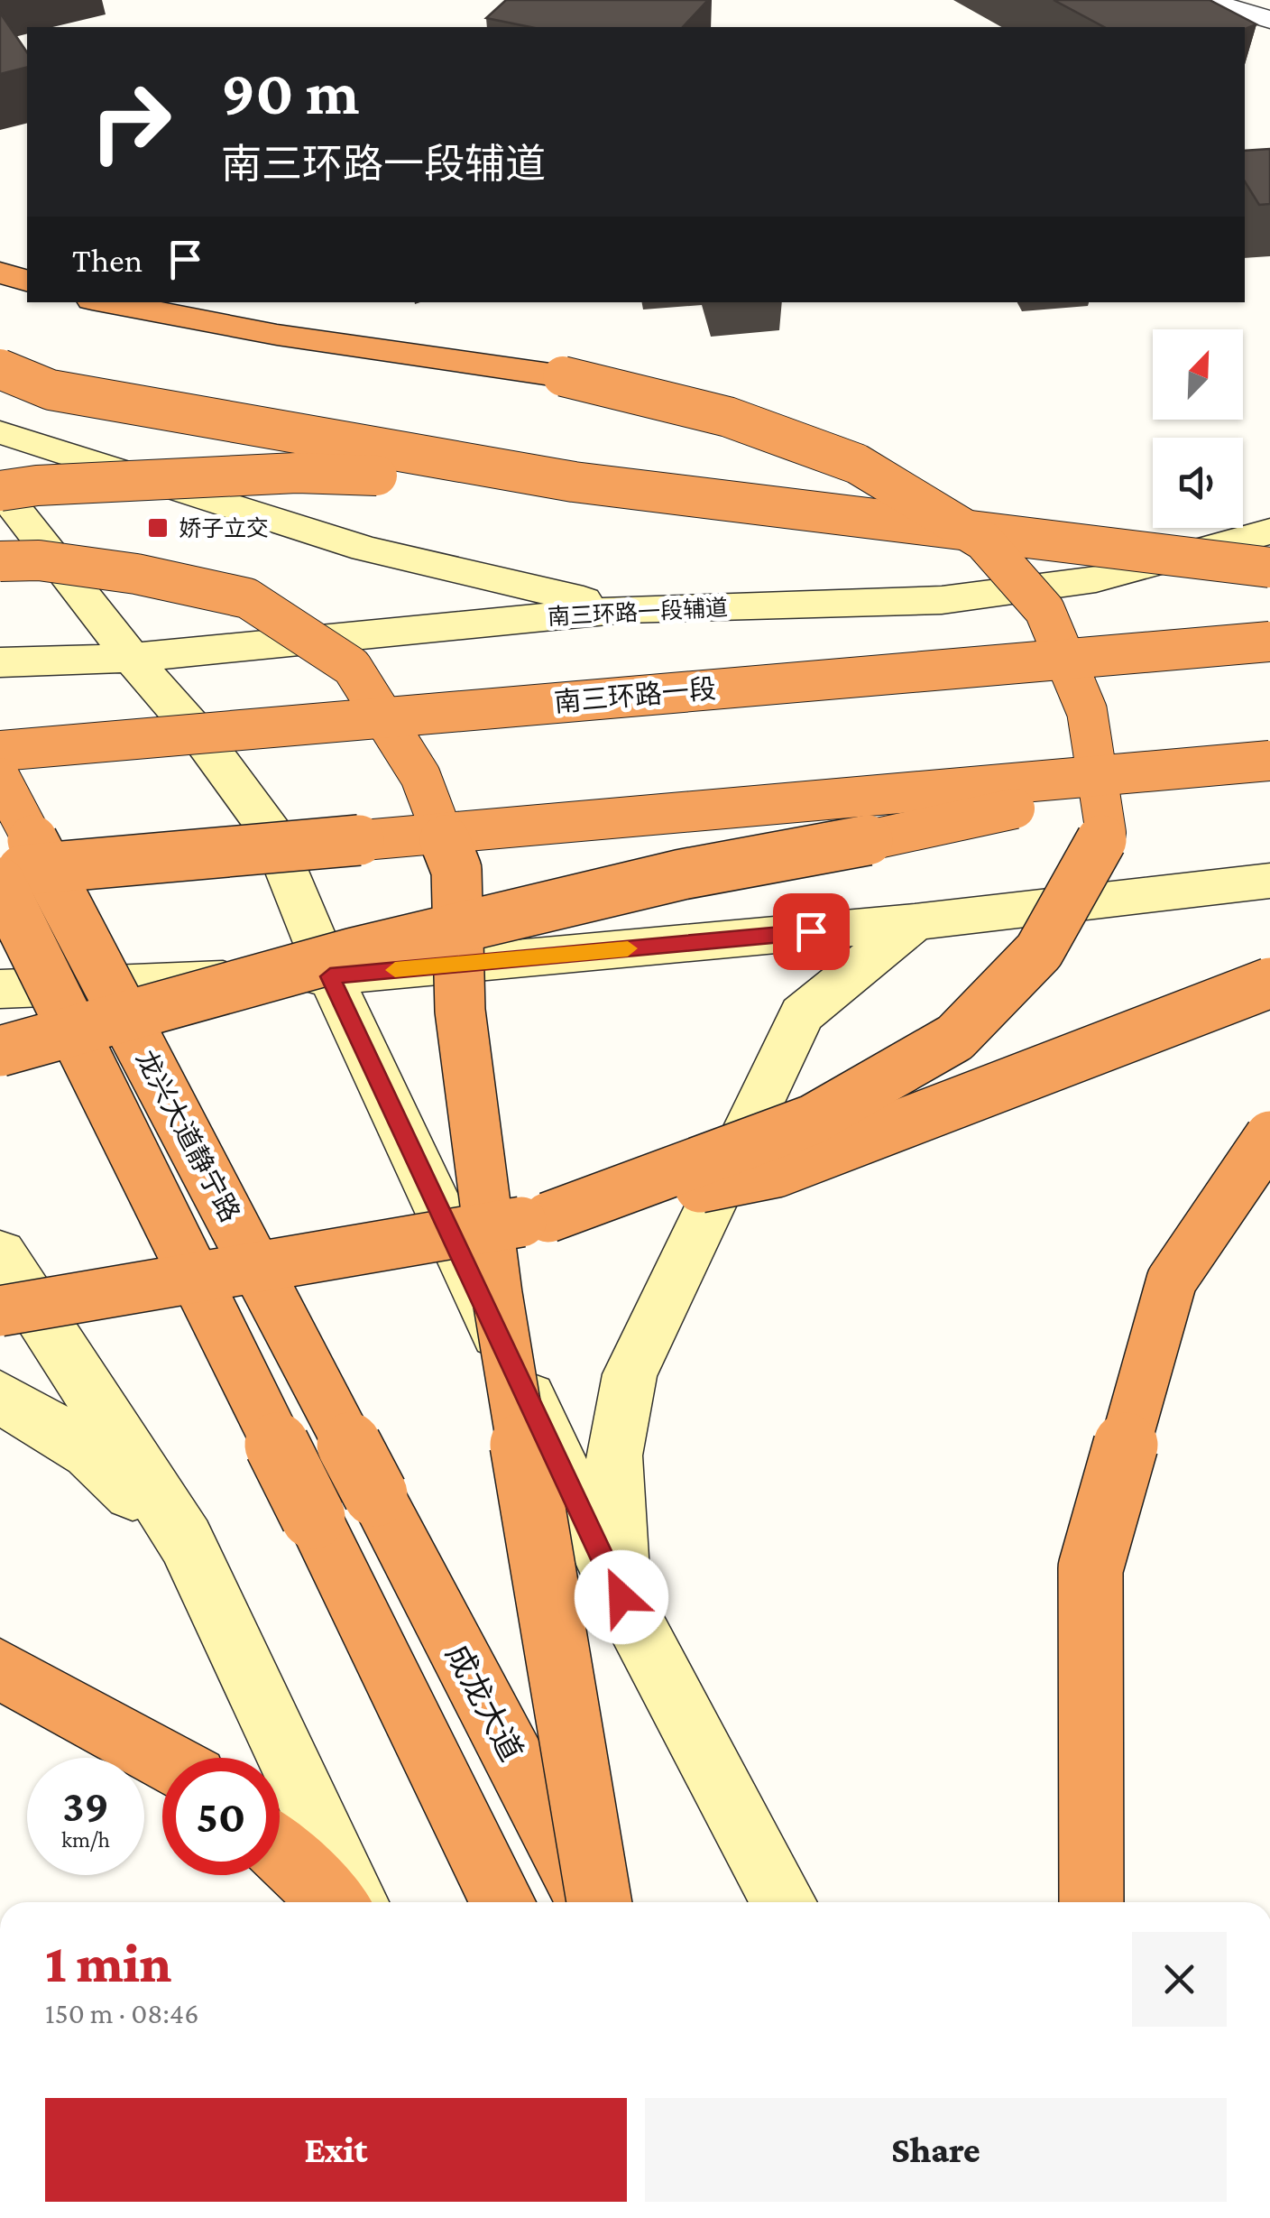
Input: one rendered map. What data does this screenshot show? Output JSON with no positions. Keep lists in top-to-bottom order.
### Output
{
  "streets": {
    "highway": ["南三环路一段", "龙兴大道静宁路", "成龙大道"],
    "main road": ["南三环路一段辅道"]
  },
  "crossings": [
    ["龙兴大道静宁路", "成龙大道"]
  ],
  "places": {
    "transit": ["娇子立交"]
  },
  "north": "top right",
  "page": {
    "turn": ["90 m", "南三环路一段辅道"],
    "then": "Then",
    "speed": "39 km/h",
    "limit": "50",
    "heading": ["1 min", "150 m · 08:46"],
    "buttons": ["Exit", "Share"]
  }
}
